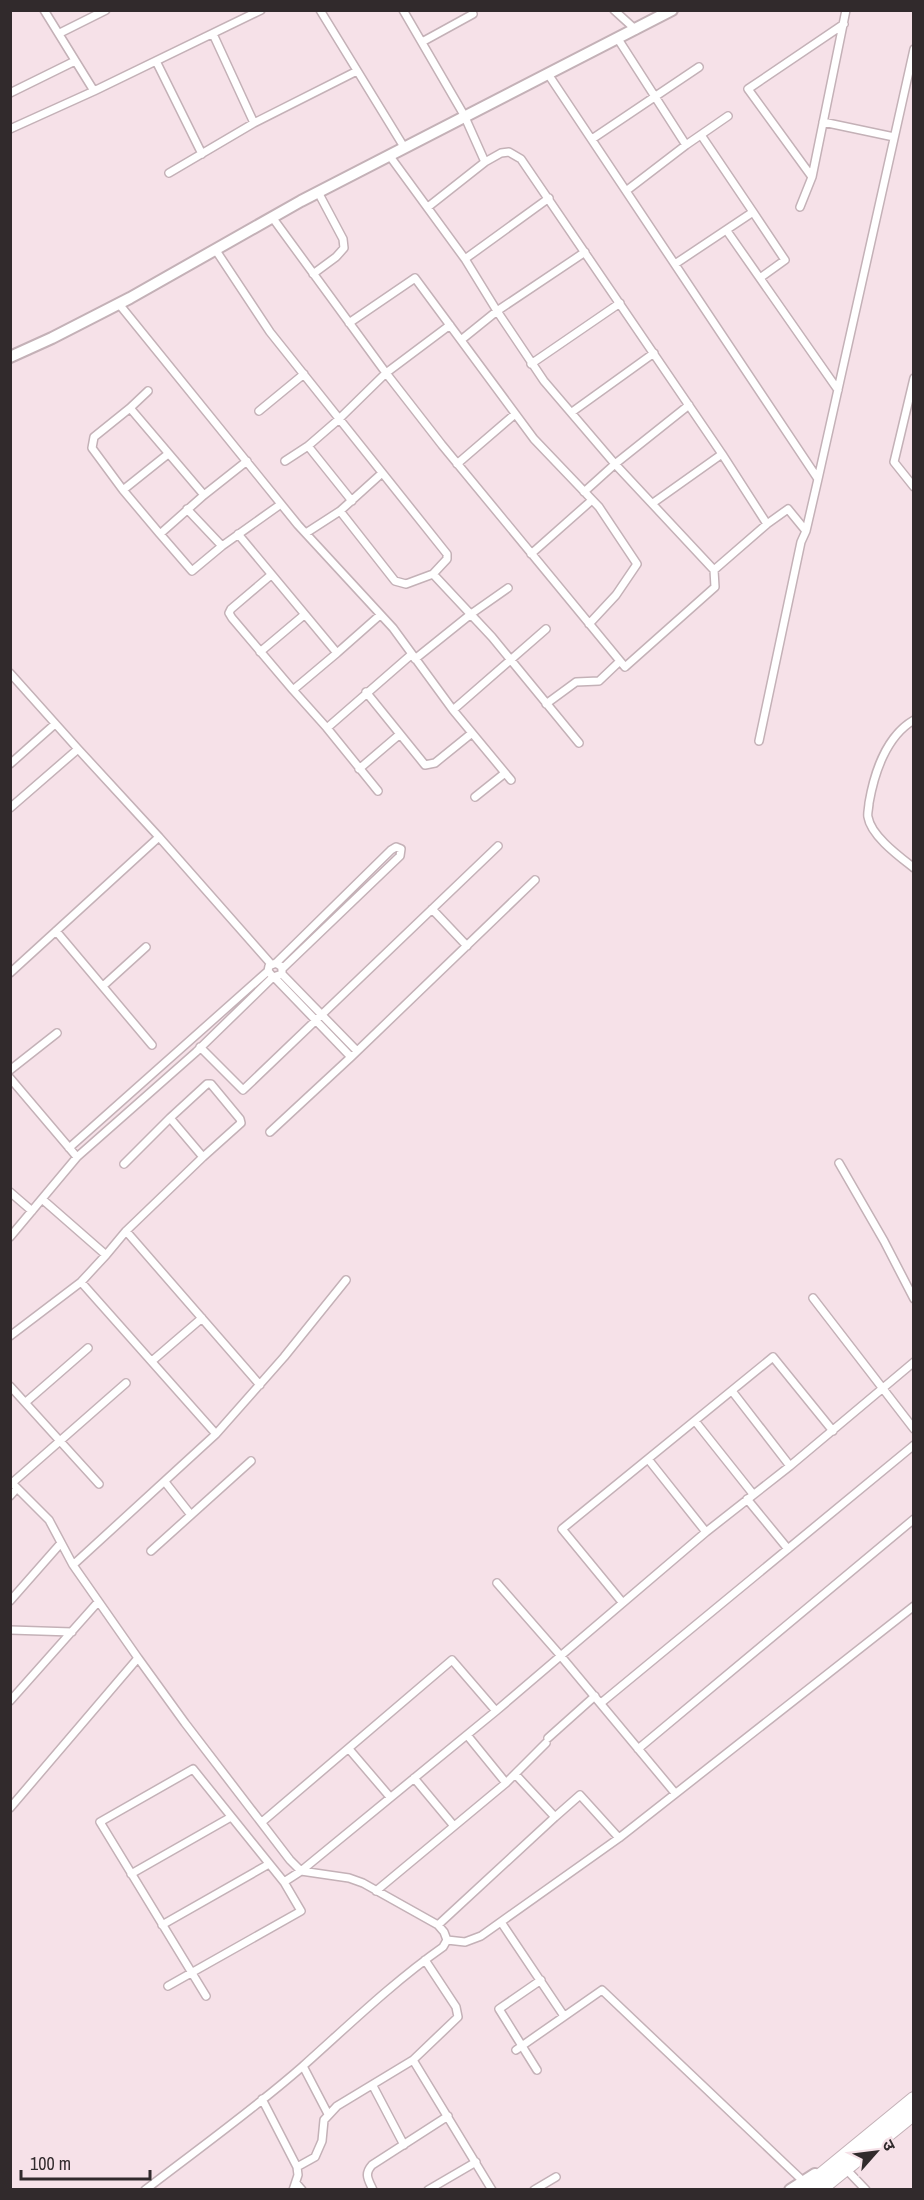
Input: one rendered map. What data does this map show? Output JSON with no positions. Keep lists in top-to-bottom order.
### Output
{
  "scale_bar": "100 m",
  "north": "top right"
}
